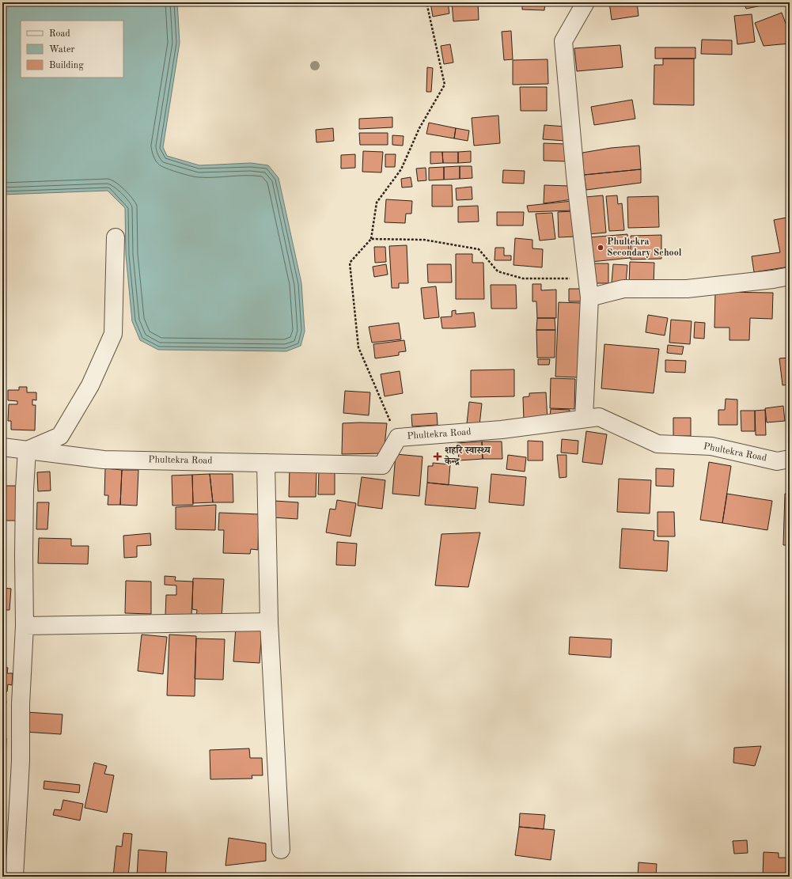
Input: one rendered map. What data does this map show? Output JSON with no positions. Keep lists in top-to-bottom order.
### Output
{
  "streets": {
    "street": ["Phultekra Road"]
  },
  "places": {
    "other": ["Phultekra Secondary School"],
    "health": ["शहरि स्वास्थ्य केन्द्र"]
  },
  "legend": ["Road", "Water", "Building"]
}
